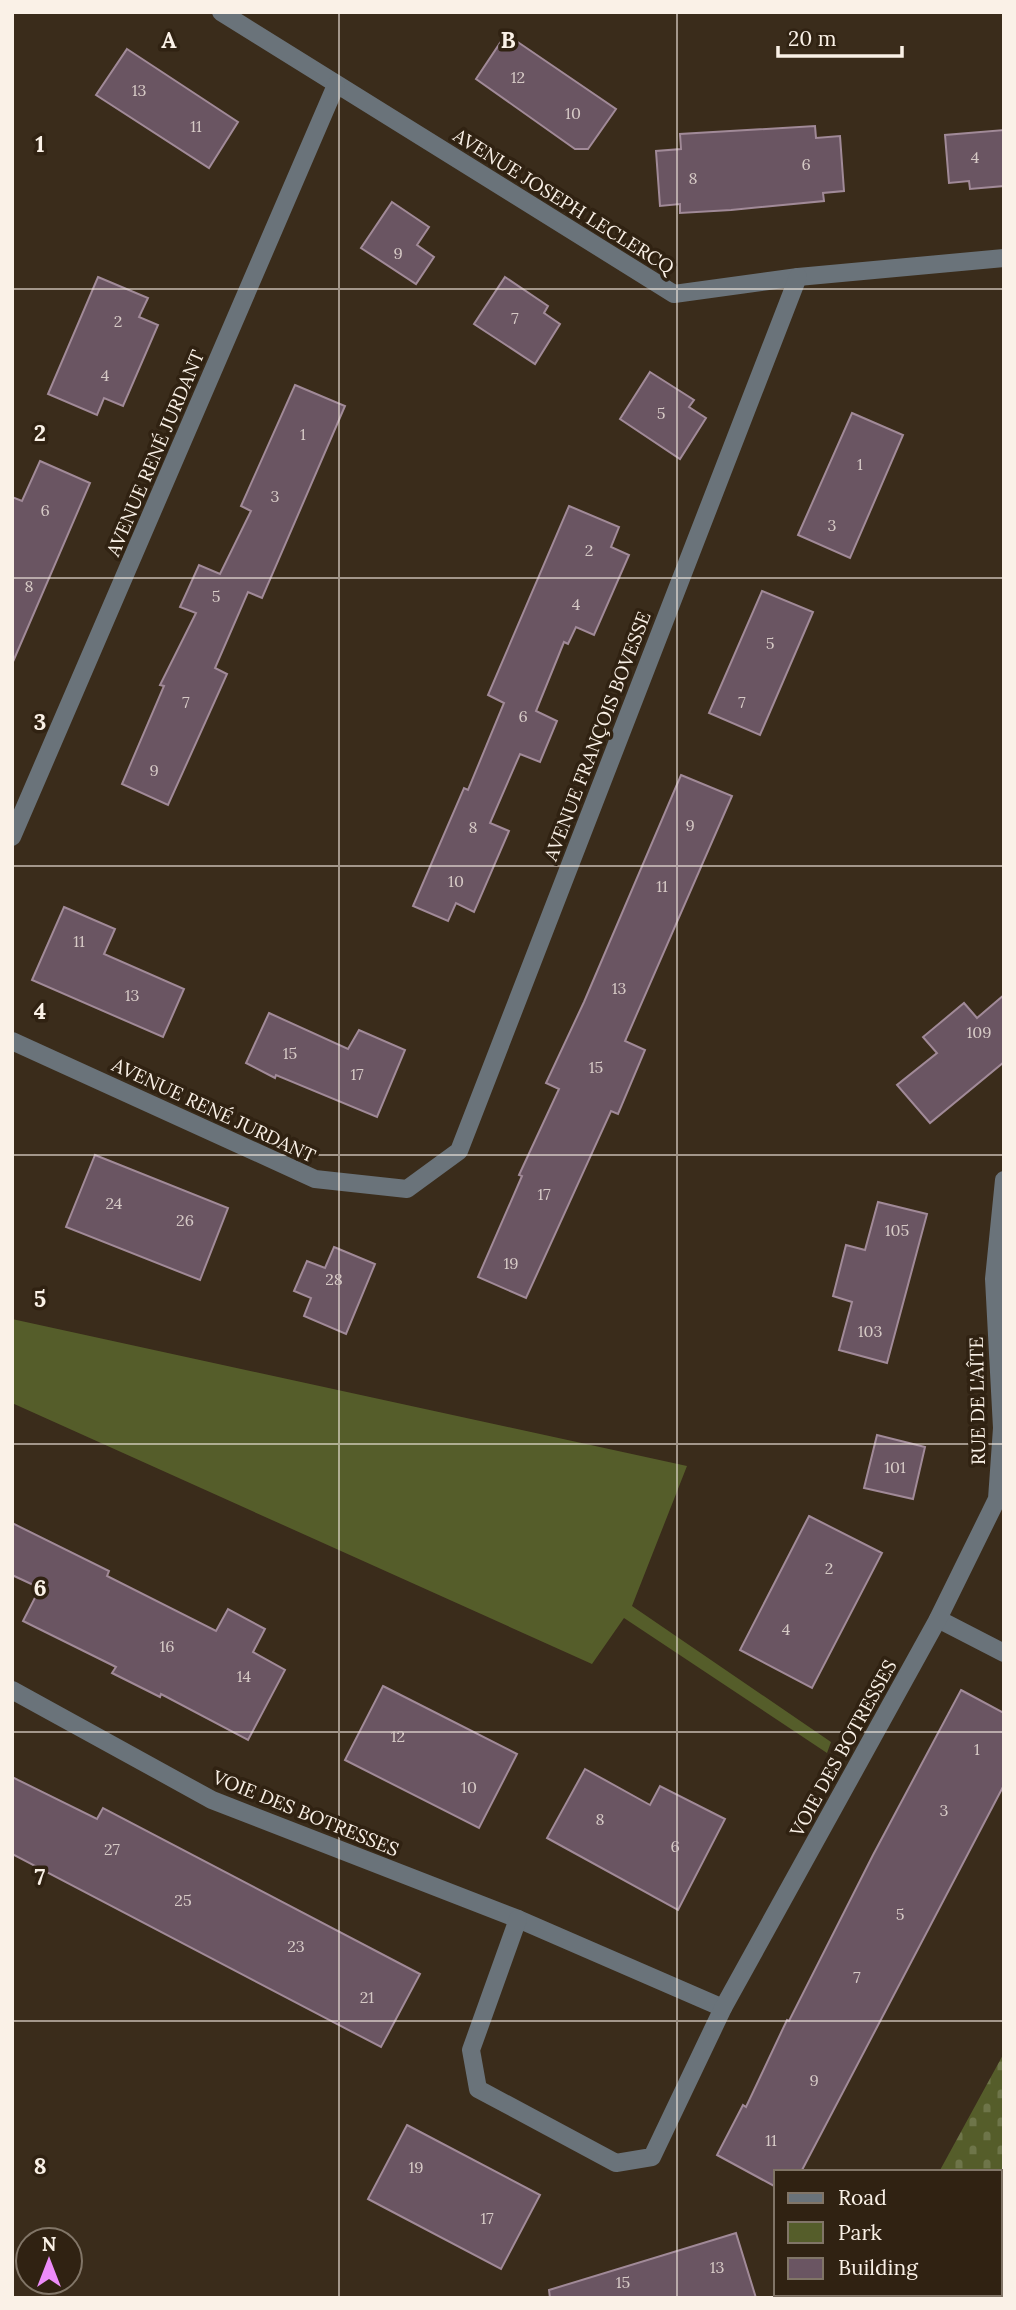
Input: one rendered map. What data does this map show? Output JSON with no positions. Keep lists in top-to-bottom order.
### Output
{
  "streets": {
    "street": [
      "AVENUE JOSEPH LECLERCQ",
      "AVENUE RENÉ JURDANT",
      "AVENUE FRANÇOIS BOVESSE",
      "RUE DE L'AÎTE",
      "VOIE DES BOTRESSES"
    ]
  },
  "crossings": [
    ["AVENUE JOSEPH LECLERCQ", "AVENUE RENÉ JURDANT"],
    ["AVENUE JOSEPH LECLERCQ", "AVENUE FRANÇOIS BOVESSE"],
    ["AVENUE RENÉ JURDANT", "AVENUE FRANÇOIS BOVESSE"],
    ["RUE DE L'AÎTE", "VOIE DES BOTRESSES"]
  ],
  "house_numbers": [
    "12",
    "13",
    "10",
    "11",
    "4",
    "6",
    "8",
    "9",
    "7",
    "2",
    "4",
    "5",
    "1",
    "1",
    "3",
    "6",
    "3",
    "2",
    "8",
    "5",
    "4",
    "5",
    "7",
    "7",
    "6",
    "9",
    "9",
    "8",
    "10",
    "11",
    "11",
    "13",
    "13",
    "109",
    "15",
    "15",
    "17",
    "17",
    "24",
    "26",
    "105",
    "19",
    "28",
    "103",
    "101",
    "2",
    "4",
    "16",
    "14",
    "12",
    "1",
    "10",
    "3",
    "8",
    "6",
    "27",
    "25",
    "5",
    "23",
    "7",
    "21",
    "9",
    "11",
    "19",
    "17",
    "13",
    "15"
  ],
  "legend": ["Road", "Park", "Building"],
  "scale_bar": "20 m",
  "north": "top",
  "grid": {
    "columns": ["A", "B"],
    "rows": [
      "1",
      "2",
      "3",
      "4",
      "5",
      "6",
      "7",
      "8"
    ]
  }
}
